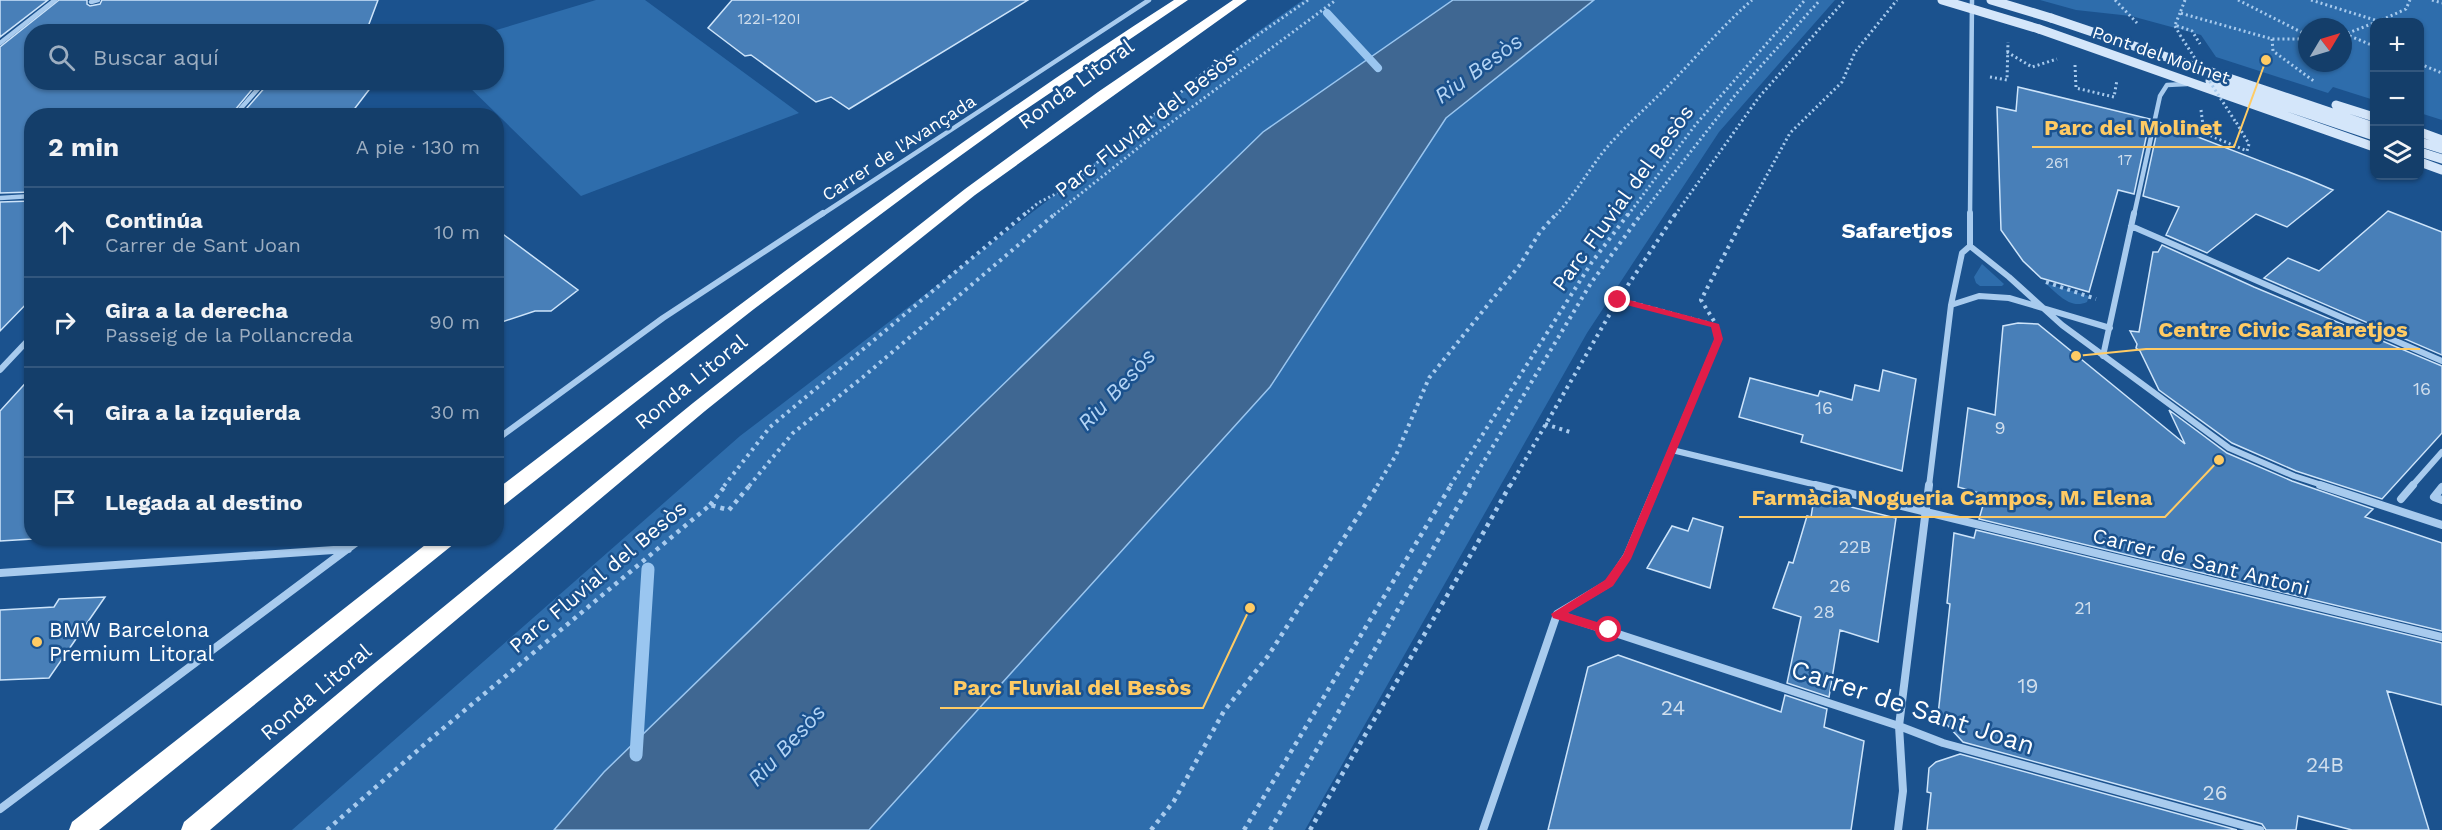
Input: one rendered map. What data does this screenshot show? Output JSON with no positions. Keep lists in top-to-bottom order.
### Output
{
  "streets": {
    "highway": ["Ronda Litoral"],
    "street": [
      "Pont del Molinet",
      "Carrer de l'Avançada",
      "Carrer de Sant Antoni",
      "Carrer de Sant Joan"
    ],
    "path": ["Parc Fluvial del Besòs"]
  },
  "districts": ["Safaretjos"],
  "water": ["Riu Besòs"],
  "places": [
    "Parc del Molinet",
    "Centre Civic Safaretjos",
    "Farmàcia Nogueria Campos, M. Elena",
    "Parc Fluvial del Besòs",
    "BMW Barcelona Premium Litoral"
  ],
  "house_numbers": [
    "122I-120I",
    "17",
    "261",
    "16",
    "16",
    "9",
    "22B",
    "26",
    "21",
    "28",
    "19",
    "24",
    "24B",
    "26"
  ],
  "north": "top right",
  "page": {
    "map_buttons": ["+", "−"],
    "search": "Buscar aquí",
    "heading": ["2 min", "A pie · 130 m"],
    "list": [
      ["Continúa", "Carrer de Sant Joan", "10 m"],
      ["Gira a la derecha", "Passeig de la Pollancreda", "90 m"],
      ["Gira a la izquierda", "30 m"],
      "Llegada al destino"
    ]
  }
}
